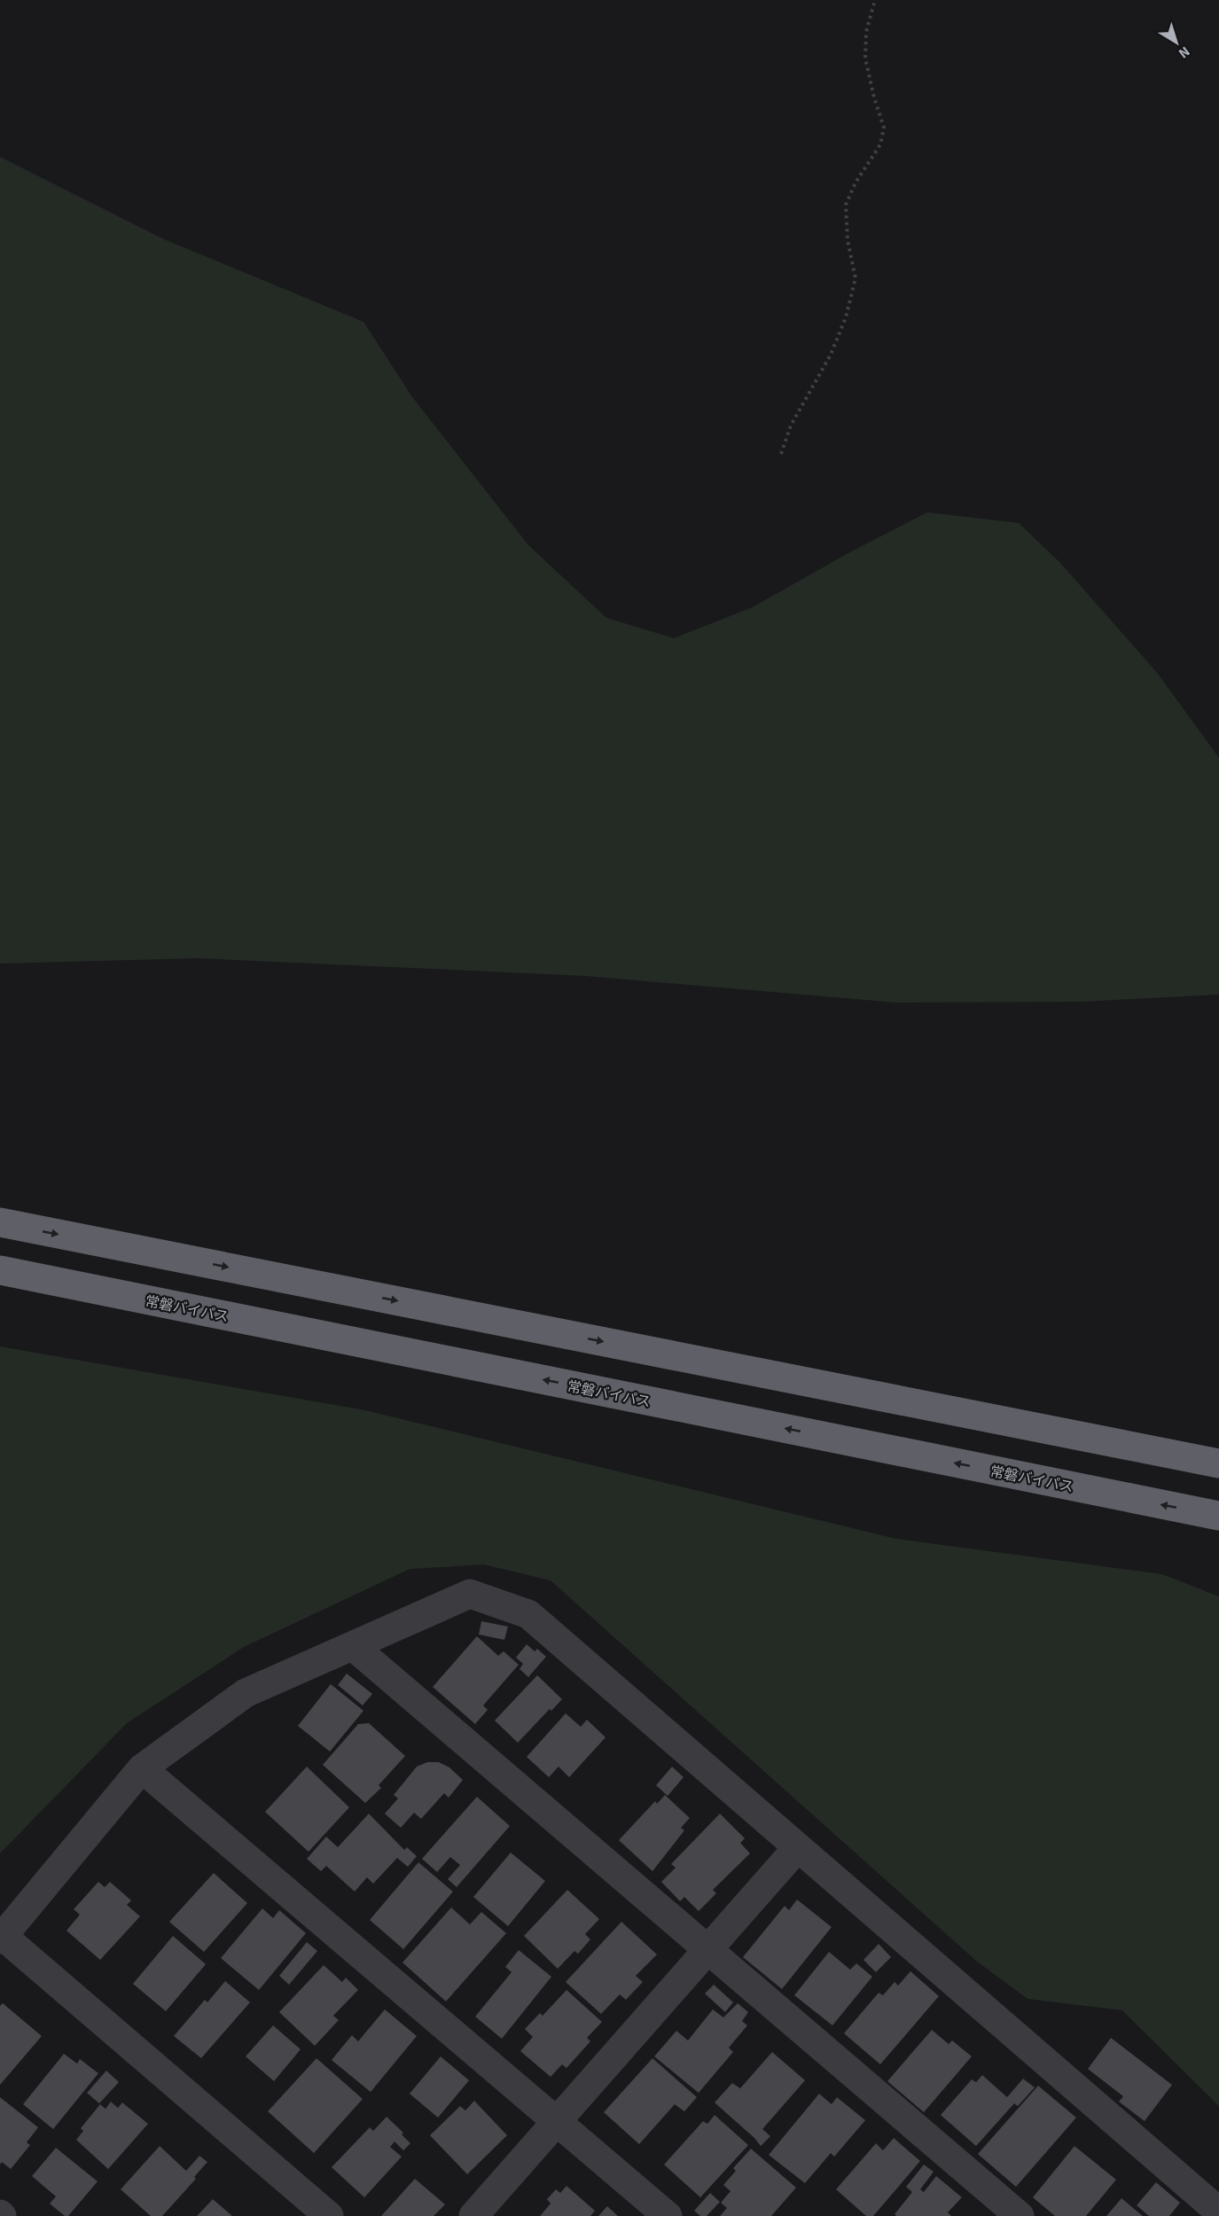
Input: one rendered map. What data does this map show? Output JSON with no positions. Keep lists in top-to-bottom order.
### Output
{
  "streets": {
    "highway": ["常磐バイパス"]
  },
  "north": "bottom right"
}
